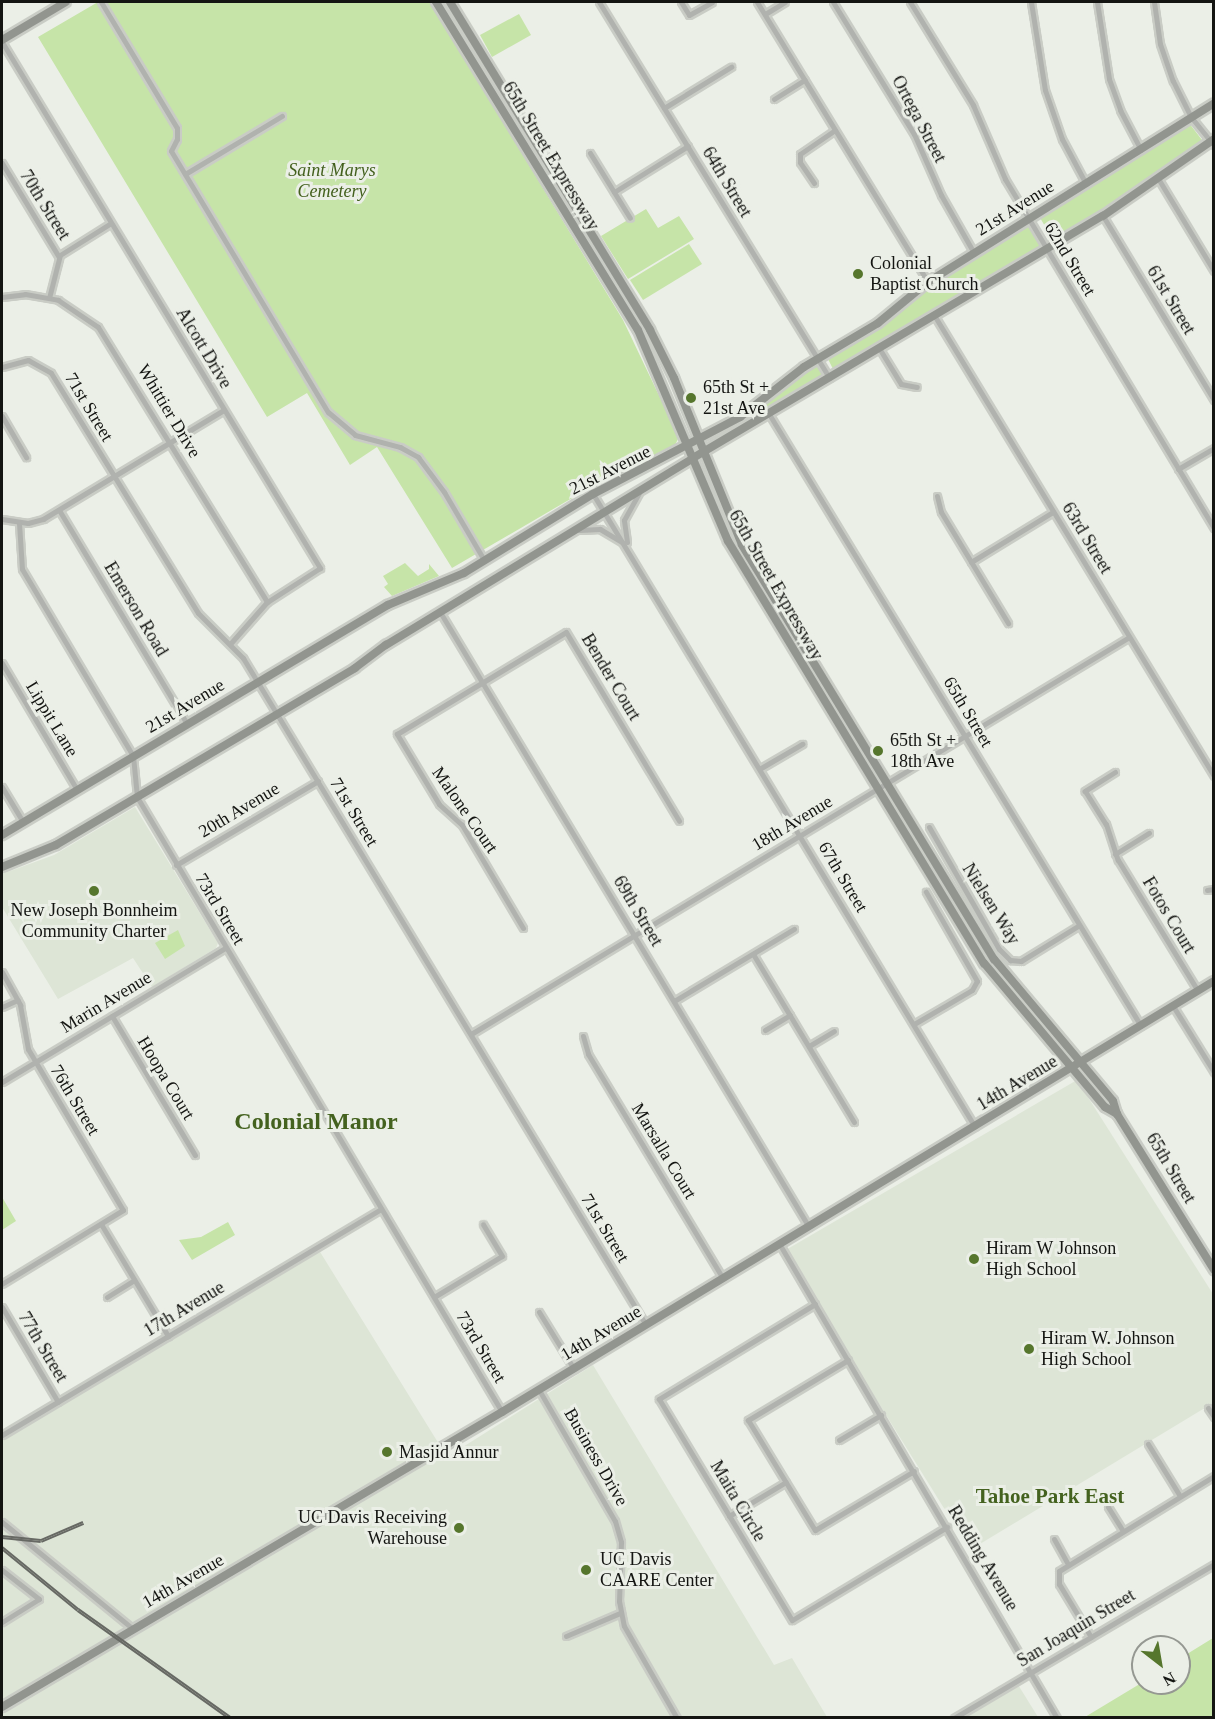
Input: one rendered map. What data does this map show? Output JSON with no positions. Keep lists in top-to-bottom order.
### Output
{
  "streets": {
    "main road": [
      "65th Street Expressway",
      "21st Avenue",
      "65th Street",
      "14th Avenue"
    ],
    "street": [
      "Ortega Street",
      "64th Street",
      "70th Street",
      "62nd Street",
      "61st Street",
      "Alcott Drive",
      "71st Street",
      "Whittier Drive",
      "63rd Street",
      "Emerson Road",
      "Bender Court",
      "Lippit Lane",
      "20th Avenue",
      "Malone Court",
      "18th Avenue",
      "67th Street",
      "Nielsen Way",
      "73rd Street",
      "69th Street",
      "Fotos Court",
      "Marin Avenue",
      "Hoopa Court",
      "76th Street",
      "Marsalla Court",
      "17th Avenue",
      "77th Street",
      "Business Drive",
      "Maita Circle",
      "Redding Avenue",
      "San Joaquin Street"
    ]
  },
  "crossings": [
    ["Ortega Street", "21st Avenue"],
    ["65th Street Expressway", "21st Avenue"],
    ["65th Street Expressway", "65th Street"],
    ["65th Street Expressway", "18th Avenue"],
    ["65th Street Expressway", "14th Avenue"],
    ["64th Street", "21st Avenue"],
    ["70th Street", "Whittier Drive"],
    ["21st Avenue", "62nd Street"],
    ["21st Avenue", "61st Street"],
    ["21st Avenue", "71st Street"],
    ["21st Avenue", "63rd Street"],
    ["21st Avenue", "Emerson Road"],
    ["21st Avenue", "65th Street"],
    ["21st Avenue", "Lippit Lane"],
    ["21st Avenue", "67th Street"],
    ["21st Avenue", "73rd Street"],
    ["21st Avenue", "69th Street"],
    ["Alcott Drive", "71st Street"],
    ["Alcott Drive", "Whittier Drive"],
    ["71st Street", "20th Avenue"],
    ["71st Street", "18th Avenue"],
    ["71st Street", "14th Avenue"],
    ["63rd Street", "18th Avenue"],
    ["Bender Court", "Malone Court"],
    ["Bender Court", "69th Street"],
    ["65th Street", "18th Avenue"],
    ["65th Street", "Nielsen Way"],
    ["65th Street", "14th Avenue"],
    ["20th Avenue", "73rd Street"],
    ["Malone Court", "69th Street"],
    ["18th Avenue", "67th Street"],
    ["18th Avenue", "69th Street"],
    ["67th Street", "14th Avenue"],
    ["73rd Street", "Marin Avenue"],
    ["73rd Street", "14th Avenue"],
    ["73rd Street", "17th Avenue"],
    ["69th Street", "14th Avenue"],
    ["Fotos Court", "14th Avenue"],
    ["Marin Avenue", "Hoopa Court"],
    ["Marin Avenue", "76th Street"],
    ["14th Avenue", "Marsalla Court"],
    ["14th Avenue", "Business Drive"],
    ["14th Avenue", "Redding Avenue"],
    ["17th Avenue", "77th Street"],
    ["Maita Circle", "Redding Avenue"],
    ["Redding Avenue", "San Joaquin Street"]
  ],
  "districts": ["Colonial Manor", "Tahoe Park East"],
  "parks": ["Saint Marys Cemetery"],
  "places": [
    "Colonial Baptist Church",
    "65th St + 21st Ave",
    "65th St + 18th Ave",
    "New Joseph Bonnheim Community Charter",
    "Hiram W Johnson High School",
    "Hiram W. Johnson High School",
    "Masjid Annur",
    "UC Davis Receiving Warehouse",
    "UC Davis CAARE Center"
  ],
  "north": "bottom right"
}
